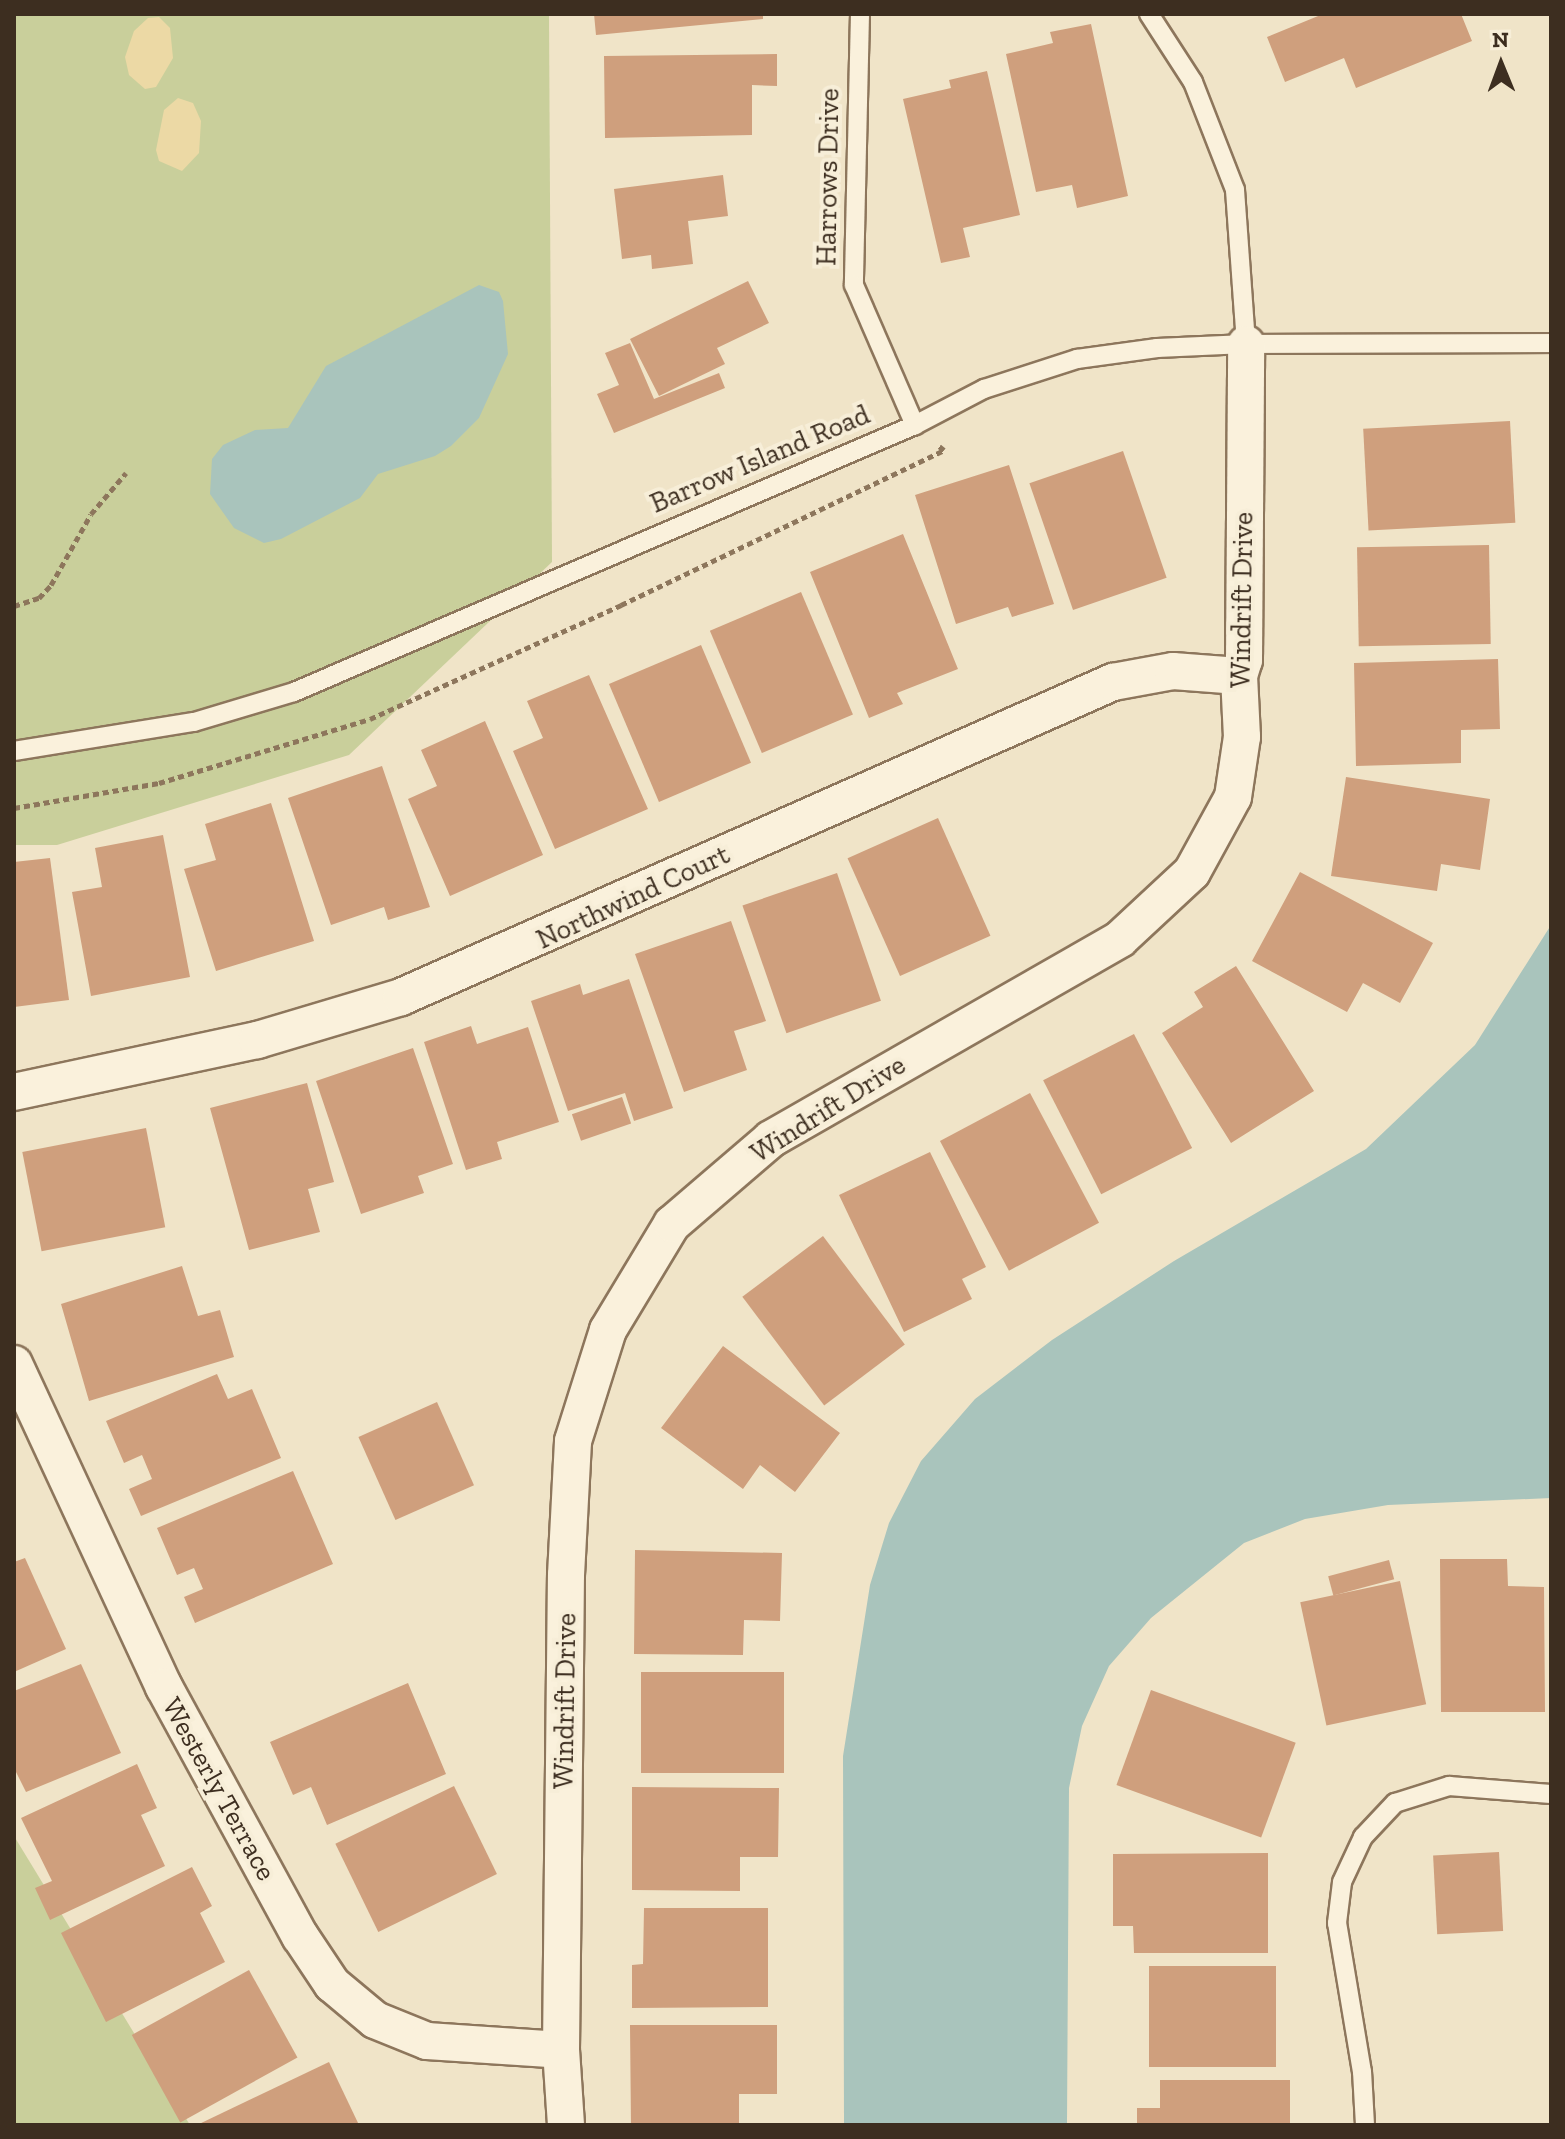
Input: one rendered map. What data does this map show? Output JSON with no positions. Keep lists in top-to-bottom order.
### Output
{
  "streets": {
    "street": ["Windrift Drive", "Northwind Court", "Westerly Terrace"],
    "lane": ["Harrows Drive", "Barrow Island Road"]
  },
  "crossings": [
    ["Harrows Drive", "Barrow Island Road"],
    ["Barrow Island Road", "Windrift Drive"],
    ["Windrift Drive", "Northwind Court"],
    ["Windrift Drive", "Westerly Terrace"]
  ],
  "north": "top"
}
